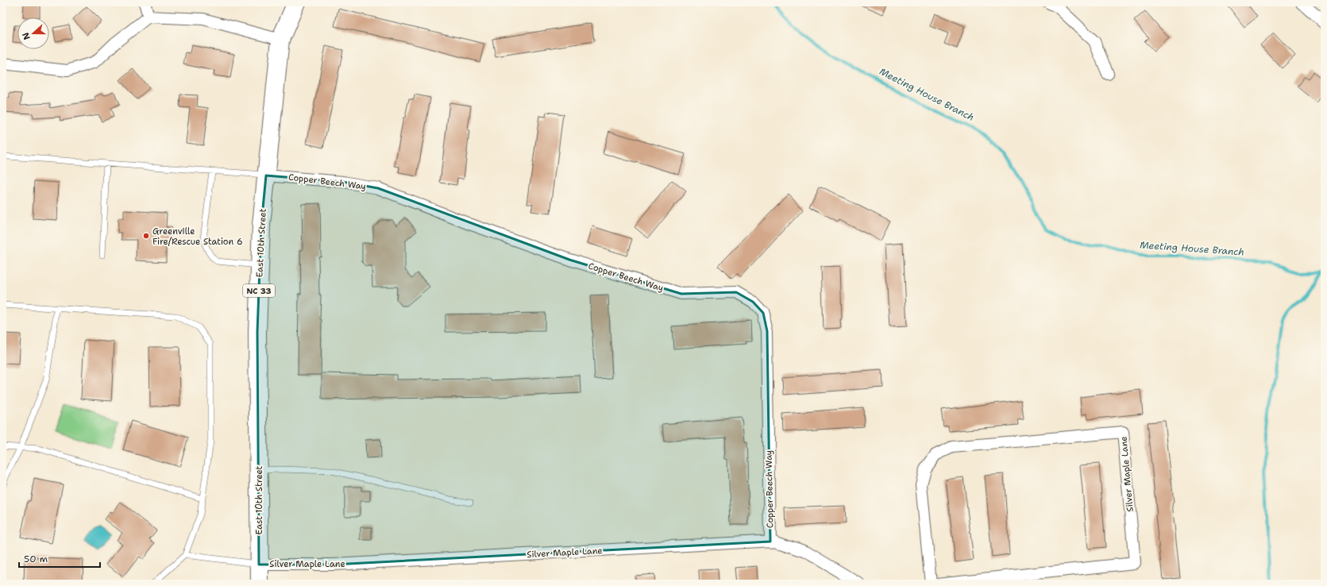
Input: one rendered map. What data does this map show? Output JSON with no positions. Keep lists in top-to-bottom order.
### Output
{
  "streets": {
    "main road": ["East 10th Street", "NC 33"],
    "street": ["Copper Beech Way", "Silver Maple Lane"]
  },
  "crossings": [
    ["Copper Beech Way", "East 10th Street"],
    ["Copper Beech Way", "Silver Maple Lane"],
    ["East 10th Street", "Silver Maple Lane"]
  ],
  "water": ["Meeting House Branch"],
  "places": ["Greenville Fire/Rescue Station 6"],
  "scale_bar": "50 m",
  "north": "left"
}
